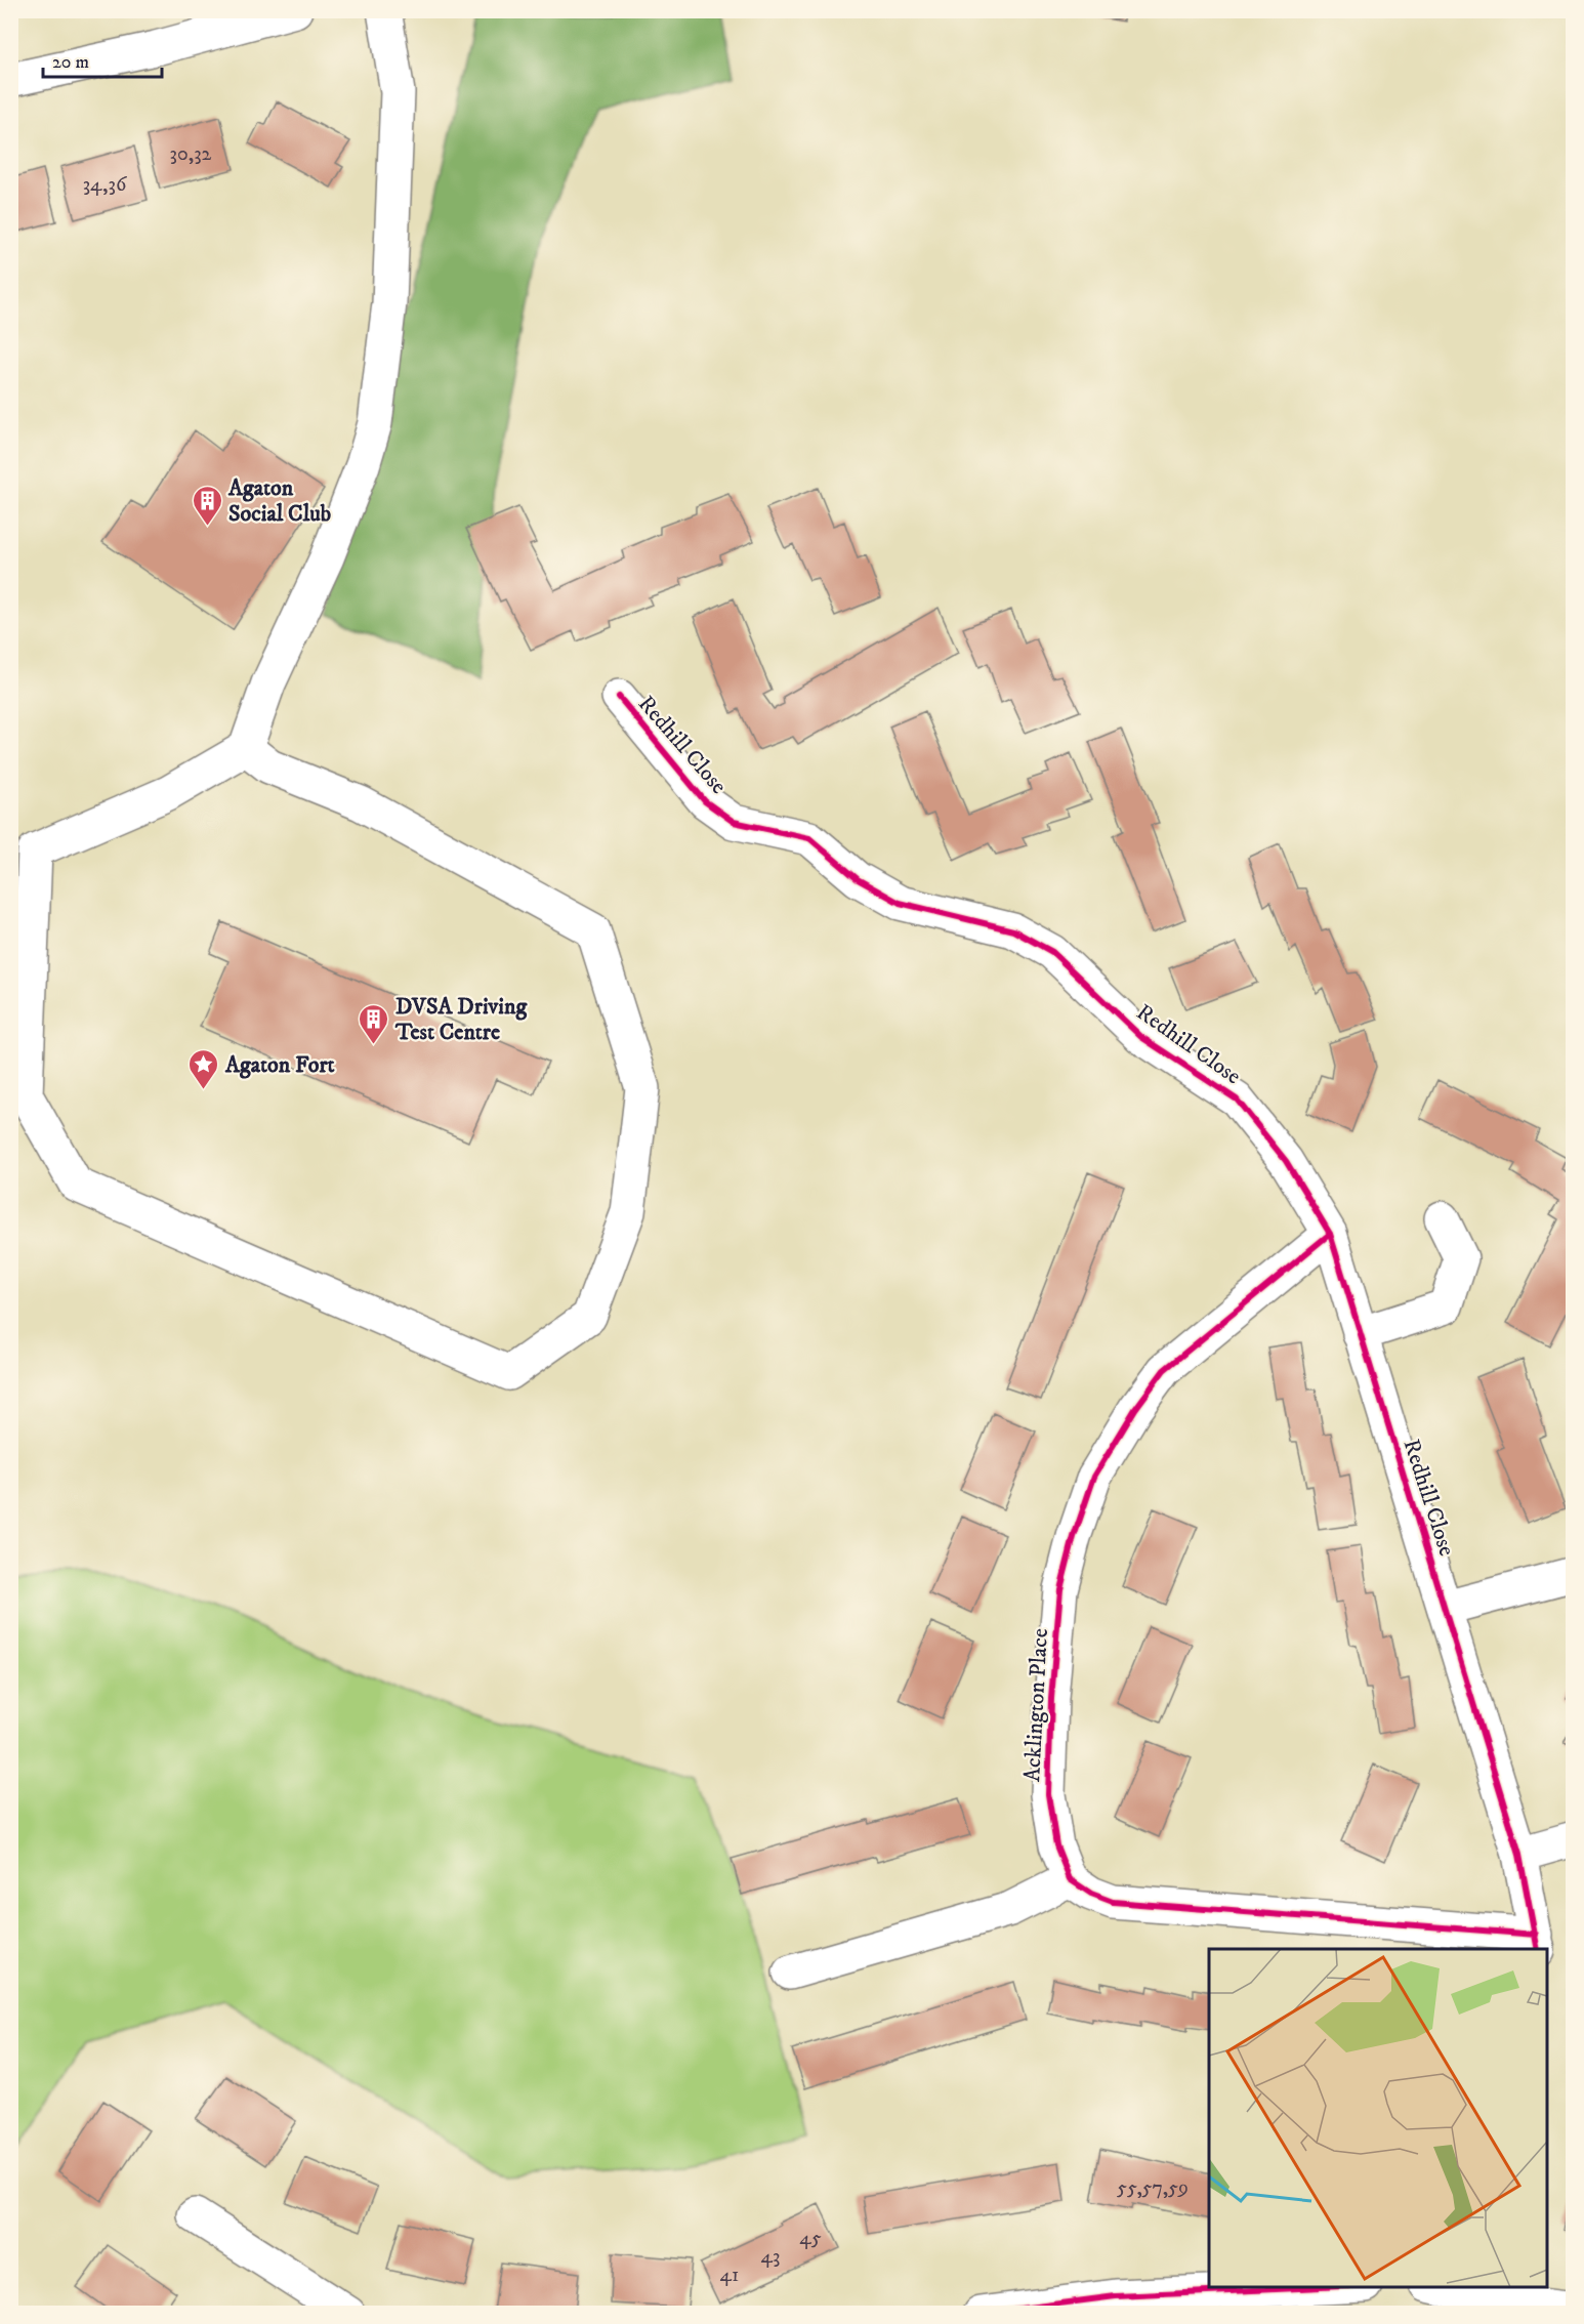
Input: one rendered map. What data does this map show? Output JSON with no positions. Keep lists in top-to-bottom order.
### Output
{
  "streets": {
    "street": ["Redhill Close", "Acklington Place"]
  },
  "crossings": [
    ["Redhill Close", "Acklington Place"]
  ],
  "places": {
    "building": ["Agaton Social Club", "DVSA Driving Test Centre"],
    "place": ["Agaton Fort"]
  },
  "house_numbers": [
    "30,32",
    "34,36",
    "55,57,59",
    "45",
    "43",
    "41"
  ],
  "scale_bar": "20 m"
}
